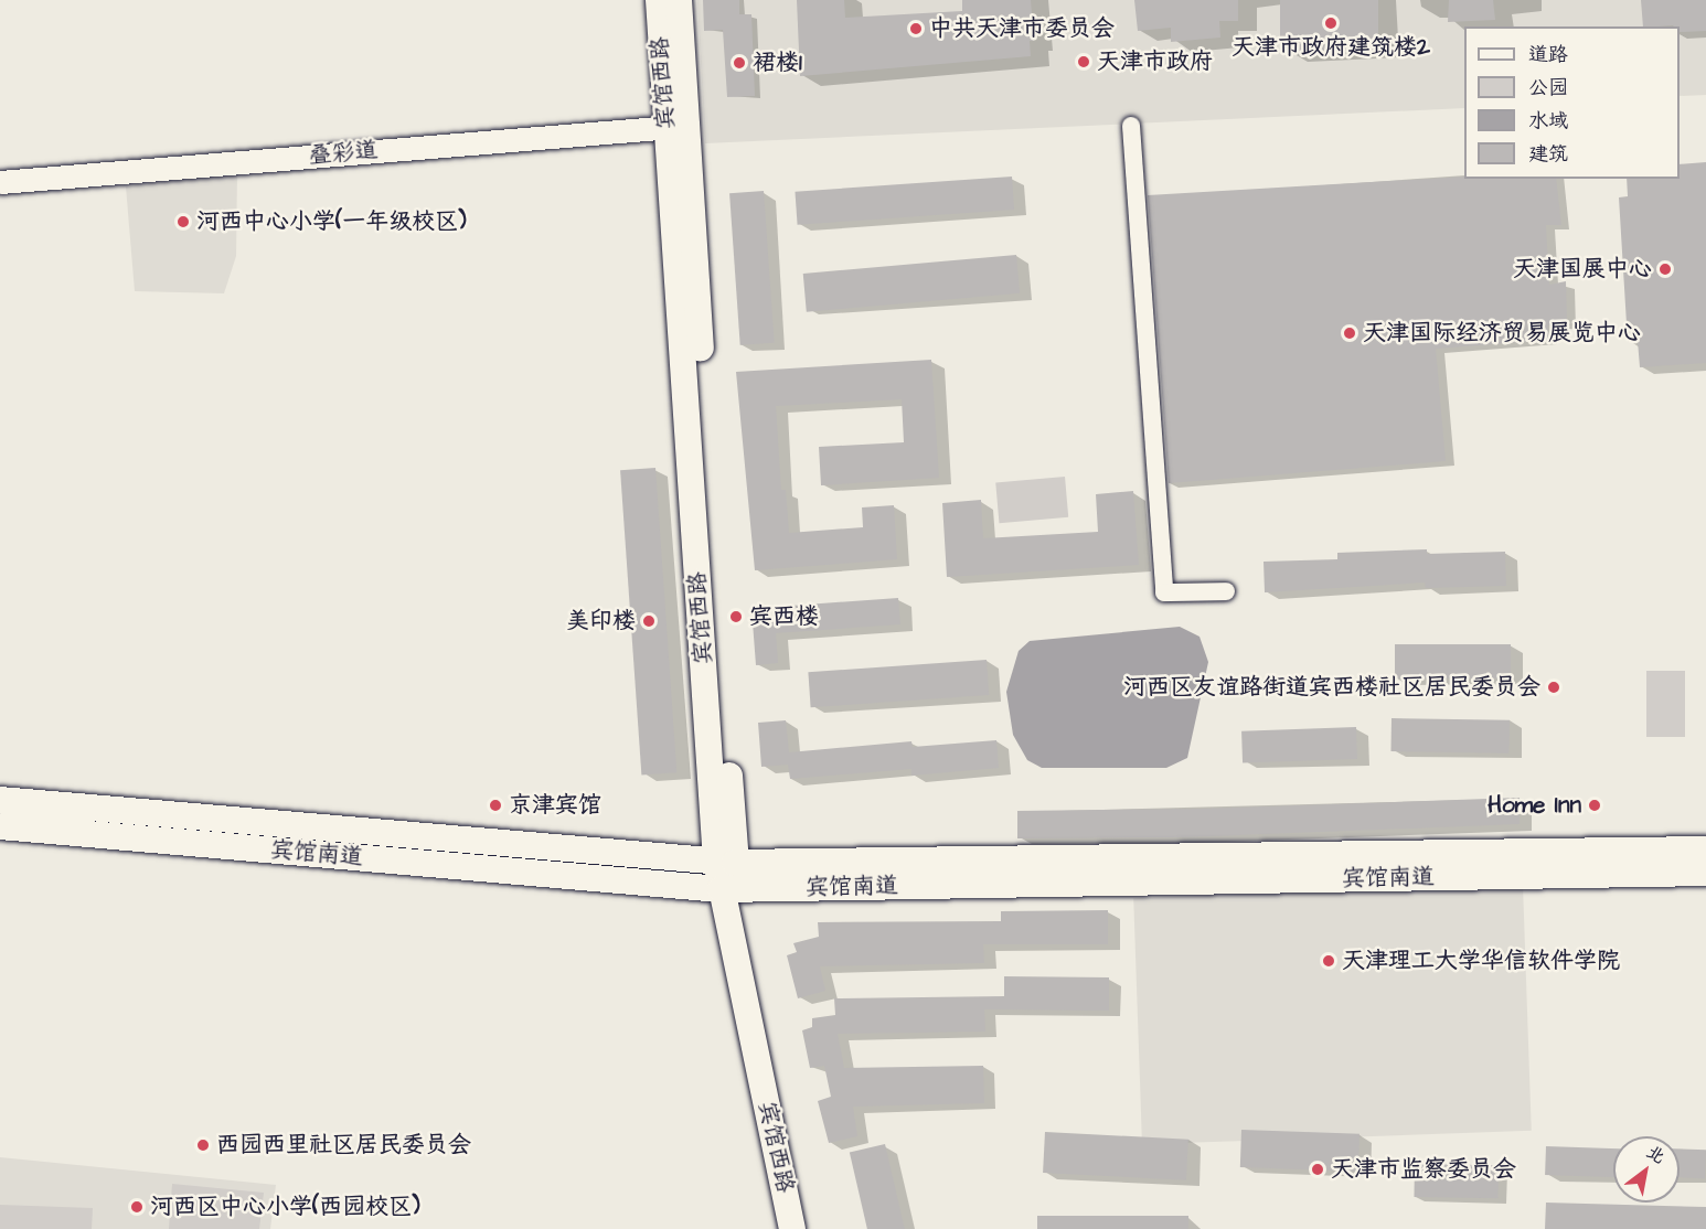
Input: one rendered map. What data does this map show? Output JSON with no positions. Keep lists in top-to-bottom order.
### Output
{
  "streets": {
    "main road": ["宾馆西路", "宾馆南道"],
    "street": ["叠彩道"]
  },
  "crossings": [
    ["宾馆西路", "叠彩道"],
    ["宾馆西路", "宾馆南道"]
  ],
  "places": [
    "天津市政府建筑楼2",
    "中共天津市委员会",
    "天津市政府",
    "裙楼1",
    "河西中心小学(一年级校区)",
    "天津国展中心",
    "天津国际经济贸易展览中心",
    "宾西楼",
    "美印楼",
    "河西区友谊路街道宾西楼社区居民委员会",
    "京津宾馆",
    "Home Inn",
    "天津理工大学华信软件学院",
    "西园西里社区居民委员会",
    "天津市监察委员会",
    "河西区中心小学(西园校区)"
  ],
  "legend": [
    "道路",
    "公园",
    "水域",
    "建筑"
  ],
  "north": "top right"
}
